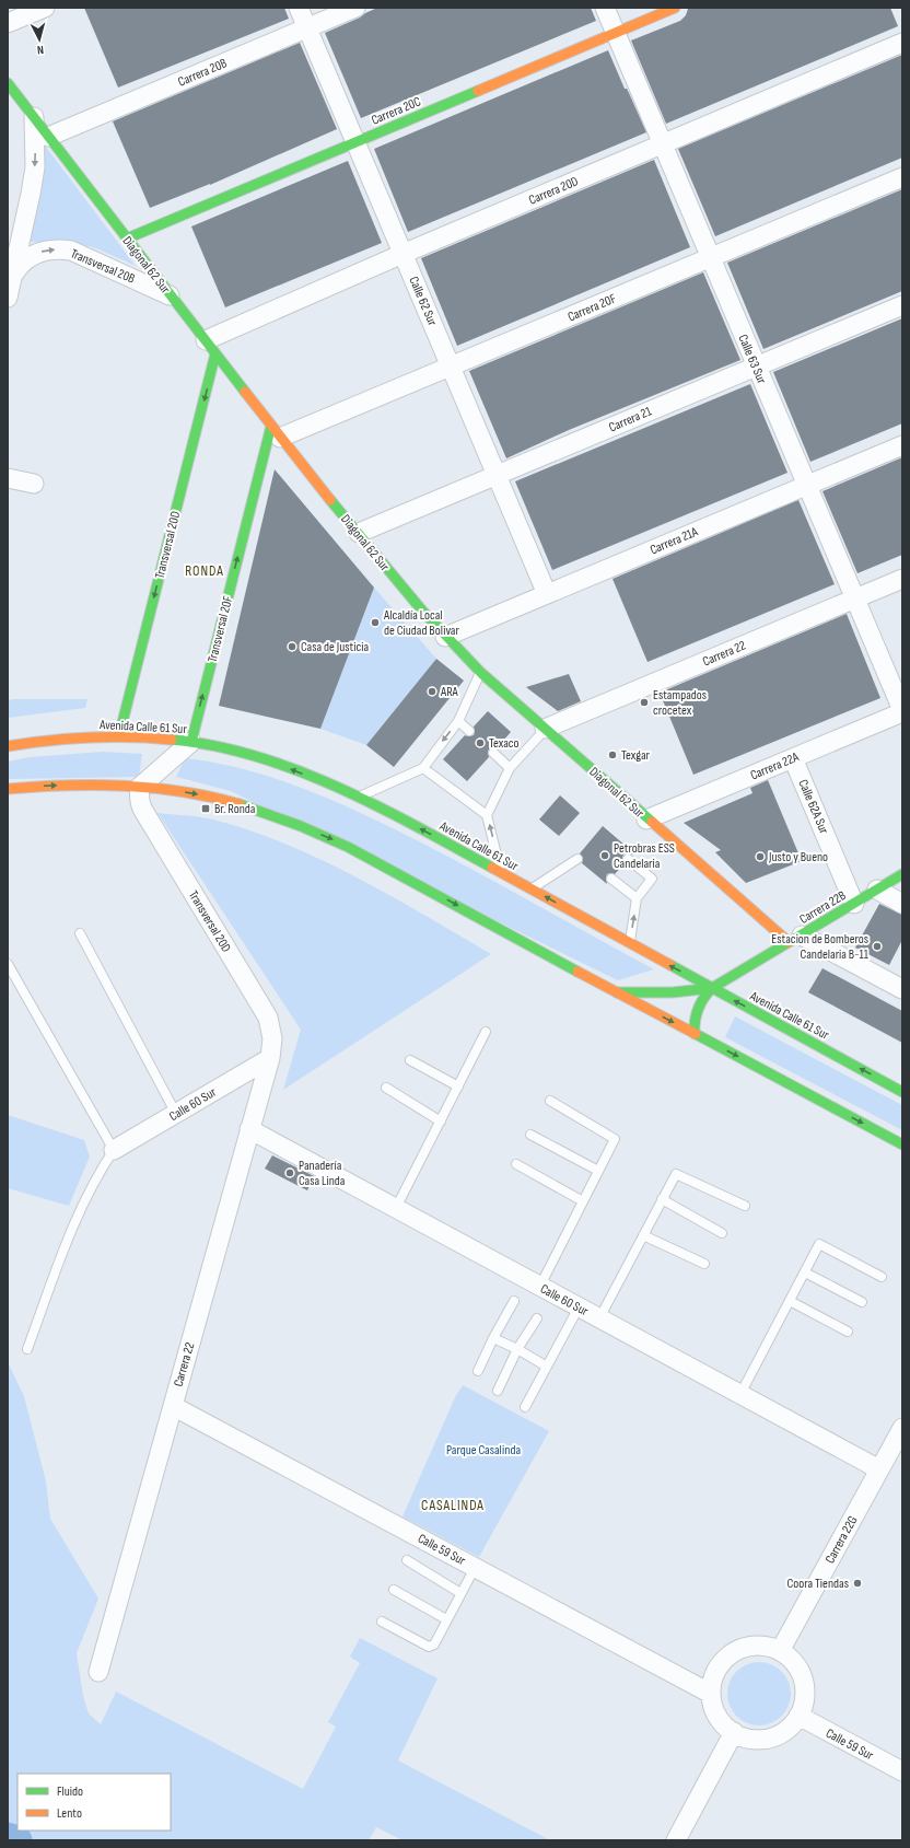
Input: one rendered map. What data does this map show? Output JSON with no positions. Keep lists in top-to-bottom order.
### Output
{
  "streets": {
    "street": [
      "Carrera 20B",
      "Carrera 20C",
      "Carrera 20D",
      "Diagonal 62 Sur",
      "Transversal 20B",
      "Calle 62 Sur",
      "Carrera 20F",
      "Calle 63 Sur",
      "Carrera 21",
      "Carrera 21A",
      "Transversal 20D",
      "Transversal 20F",
      "Carrera 22",
      "Avenida Calle 61 Sur",
      "Carrera 22A",
      "Calle 62A Sur",
      "Carrera 22B",
      "Calle 60 Sur",
      "Carrera 22G",
      "Calle 59 Sur"
    ]
  },
  "crossings": [
    ["Carrera 20B", "Diagonal 62 Sur"],
    ["Carrera 20B", "Calle 62 Sur"],
    ["Carrera 20C", "Diagonal 62 Sur"],
    ["Carrera 20C", "Calle 62 Sur"],
    ["Carrera 20C", "Calle 63 Sur"],
    ["Carrera 20D", "Diagonal 62 Sur"],
    ["Carrera 20D", "Calle 62 Sur"],
    ["Carrera 20D", "Calle 63 Sur"],
    ["Carrera 20D", "Transversal 20D"],
    ["Diagonal 62 Sur", "Transversal 20B"],
    ["Diagonal 62 Sur", "Carrera 20F"],
    ["Diagonal 62 Sur", "Carrera 21"],
    ["Diagonal 62 Sur", "Carrera 21A"],
    ["Diagonal 62 Sur", "Transversal 20D"],
    ["Diagonal 62 Sur", "Transversal 20F"],
    ["Diagonal 62 Sur", "Carrera 22"],
    ["Diagonal 62 Sur", "Carrera 22A"],
    ["Diagonal 62 Sur", "Carrera 22B"],
    ["Calle 62 Sur", "Carrera 20F"],
    ["Calle 62 Sur", "Carrera 21"],
    ["Calle 62 Sur", "Carrera 21A"],
    ["Carrera 20F", "Calle 63 Sur"],
    ["Carrera 20F", "Transversal 20F"],
    ["Calle 63 Sur", "Carrera 21"],
    ["Calle 63 Sur", "Carrera 21A"],
    ["Calle 63 Sur", "Carrera 22"],
    ["Calle 63 Sur", "Carrera 22A"],
    ["Transversal 20D", "Carrera 22"],
    ["Transversal 20D", "Avenida Calle 61 Sur"],
    ["Transversal 20D", "Calle 60 Sur"],
    ["Transversal 20F", "Avenida Calle 61 Sur"],
    ["Carrera 22", "Calle 60 Sur"],
    ["Carrera 22", "Calle 59 Sur"],
    ["Avenida Calle 61 Sur", "Carrera 22B"],
    ["Carrera 22A", "Calle 62A Sur"],
    ["Calle 62A Sur", "Carrera 22B"],
    ["Calle 60 Sur", "Carrera 22G"],
    ["Carrera 22G", "Calle 59 Sur"]
  ],
  "one_way": ["Transversal 20D", "Transversal 20F"],
  "districts": ["RONDA", "CASALINDA"],
  "parks": ["Parque Casalinda"],
  "places": {
    "other": [
      "Alcaldía Local de Ciudad Bolivar",
      "Casa de Justicia",
      "ARA",
      "Estampados crocetex",
      "Texaco",
      "Texgar",
      "Petrobras ESS Candelaria",
      "Justo y Bueno",
      "Estacion de Bomberos Candelaria B-11",
      "Panadería Casa Linda",
      "Coora Tiendas"
    ],
    "transit": ["Br. Ronda"]
  },
  "legend": ["Fluido", "Lento"],
  "north": "bottom"
}
